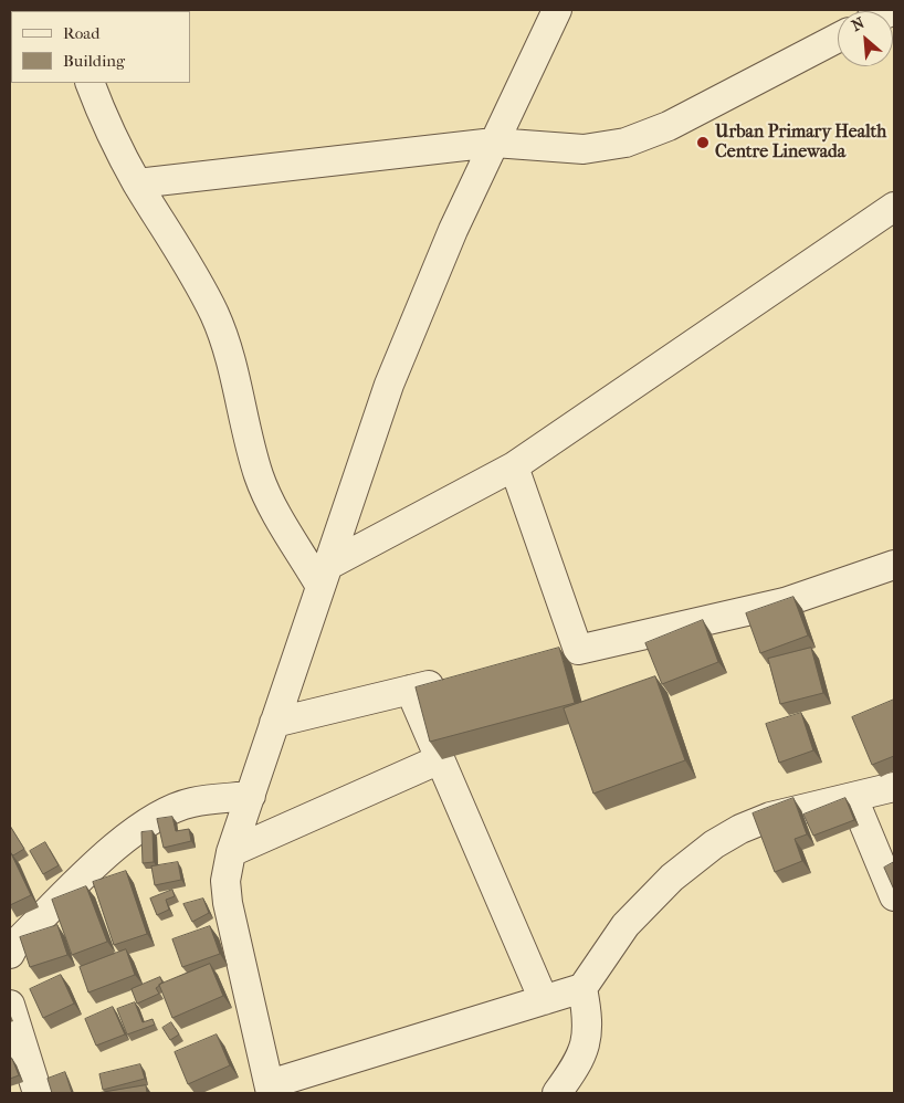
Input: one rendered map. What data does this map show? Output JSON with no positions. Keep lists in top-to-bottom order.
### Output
{
  "places": ["Urban Primary Health Centre Linewada"],
  "legend": ["Road", "Building"],
  "north": "top left"
}
